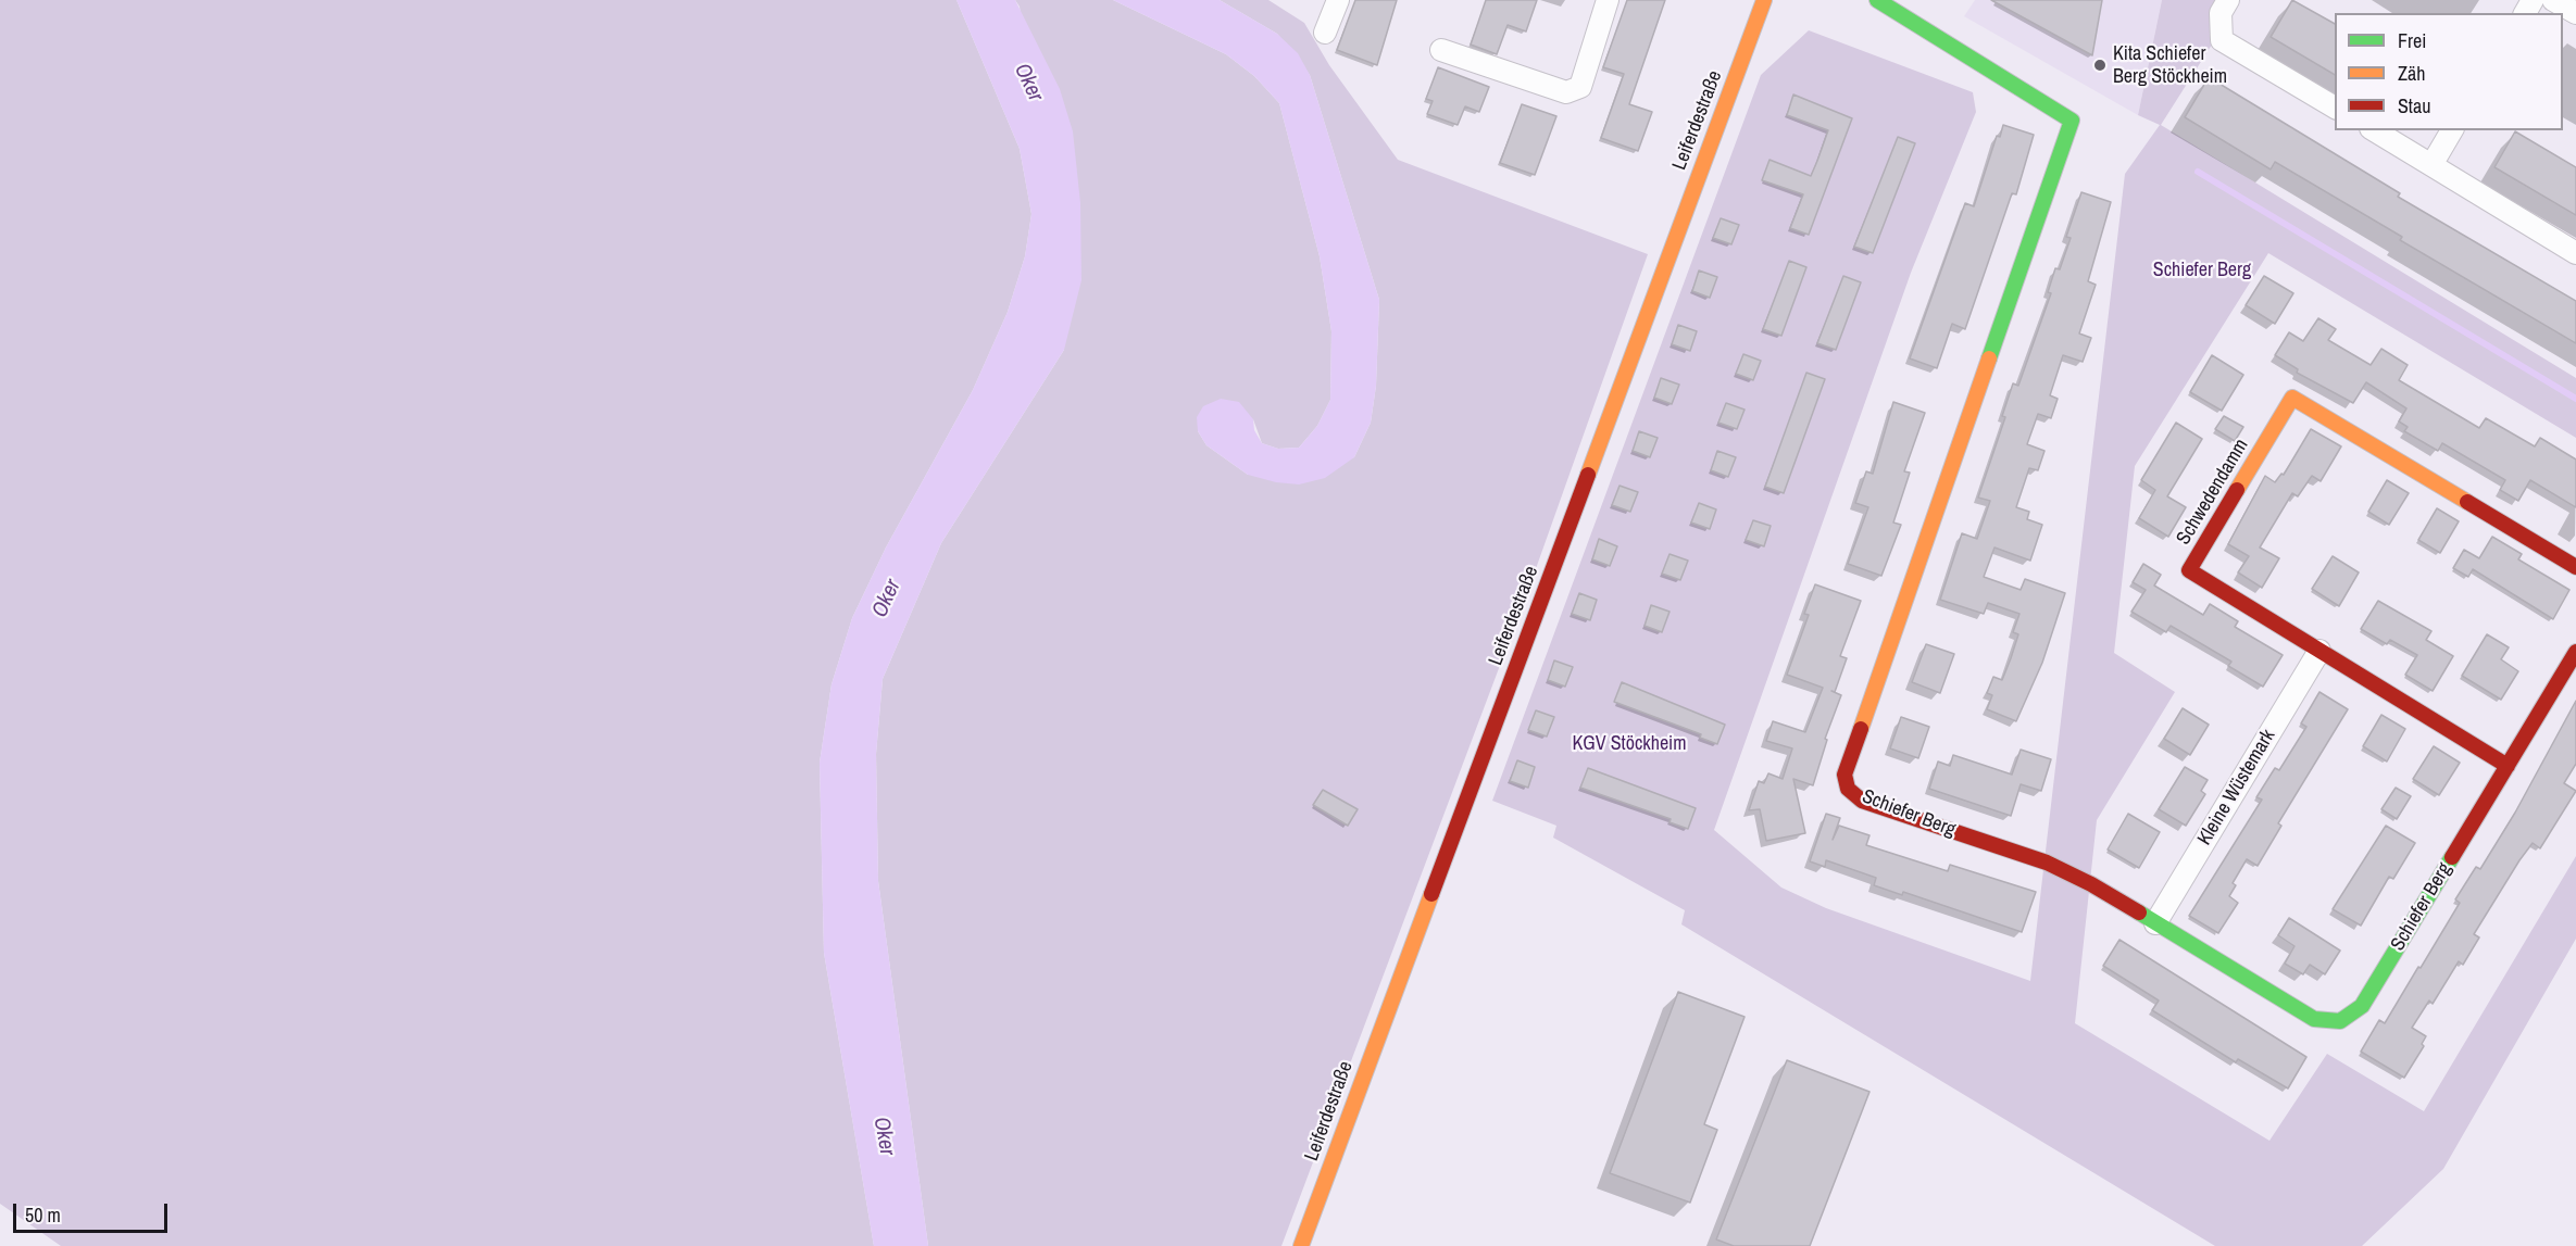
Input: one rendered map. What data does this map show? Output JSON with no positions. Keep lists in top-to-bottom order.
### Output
{
  "streets": {
    "street": [
      "Leiferdestraße",
      "Schwedendamm",
      "Kleine Wüstemark",
      "Schiefer Berg"
    ]
  },
  "crossings": [
    ["Schwedendamm", "Kleine Wüstemark"],
    ["Schwedendamm", "Schiefer Berg"],
    ["Kleine Wüstemark", "Schiefer Berg"]
  ],
  "water": ["Oker"],
  "parks": ["Schiefer Berg", "KGV Stöckheim"],
  "places": ["Kita Schiefer Berg Stöckheim"],
  "legend": ["Frei", "Zäh", "Stau"],
  "scale_bar": "50 m"
}
